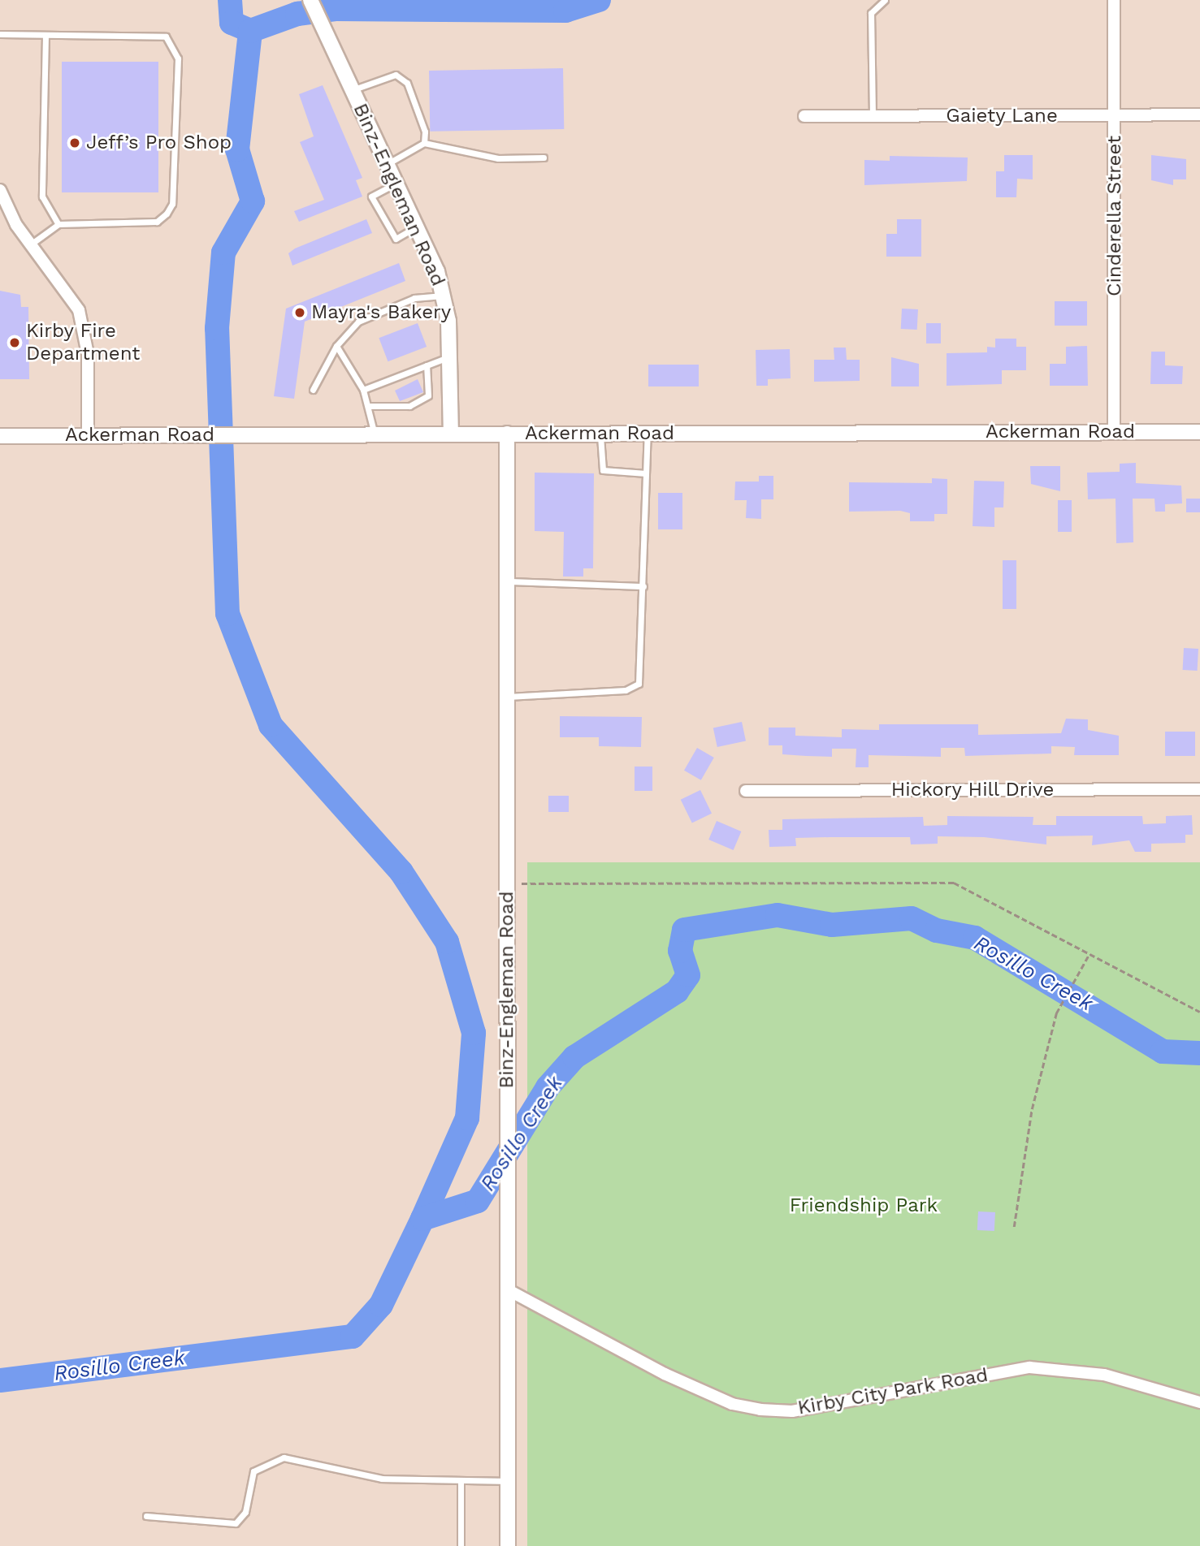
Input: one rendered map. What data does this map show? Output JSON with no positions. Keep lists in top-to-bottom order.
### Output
{
  "streets": {
    "street": [
      "Gaiety Lane",
      "Binz-Engleman Road",
      "Cinderella Street",
      "Ackerman Road",
      "Hickory Hill Drive",
      "Kirby City Park Road"
    ]
  },
  "crossings": [
    ["Gaiety Lane", "Cinderella Street"],
    ["Binz-Engleman Road", "Ackerman Road"],
    ["Binz-Engleman Road", "Kirby City Park Road"],
    ["Cinderella Street", "Ackerman Road"]
  ],
  "water": ["Rosillo Creek"],
  "parks": ["Friendship Park"],
  "places": ["Jeff’s Pro Shop", "Mayra's Bakery", "Kirby Fire Department"]
}
